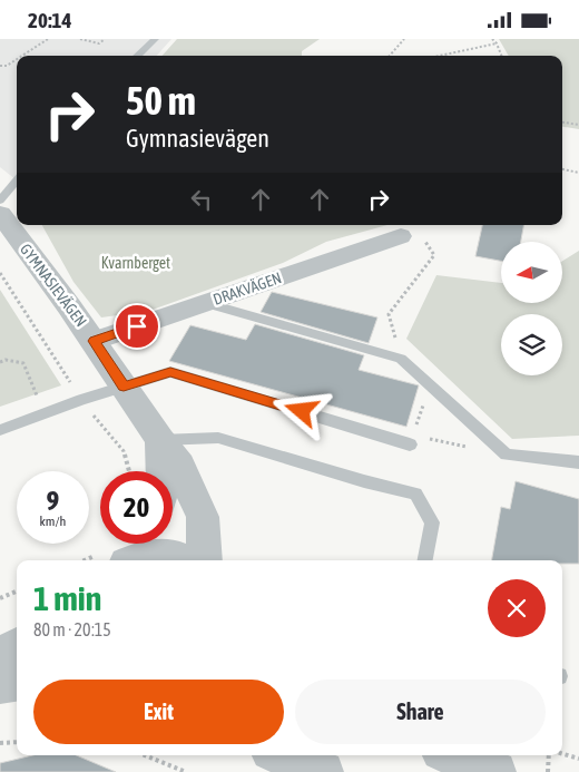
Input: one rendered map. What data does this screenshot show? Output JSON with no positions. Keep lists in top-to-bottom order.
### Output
{
  "streets": {
    "street": ["GYMNASIEVÄGEN", "DRAKVÄGEN"]
  },
  "crossings": [
    ["GYMNASIEVÄGEN", "DRAKVÄGEN"]
  ],
  "parks": ["Kvarnberget"],
  "north": "left",
  "page": {
    "status": "20:14",
    "turn": ["50 m", "Gymnasievägen"],
    "speed": "9 km/h",
    "limit": "20",
    "heading": ["1 min", "80 m · 20:15"],
    "buttons": ["Exit", "Share"]
  }
}
